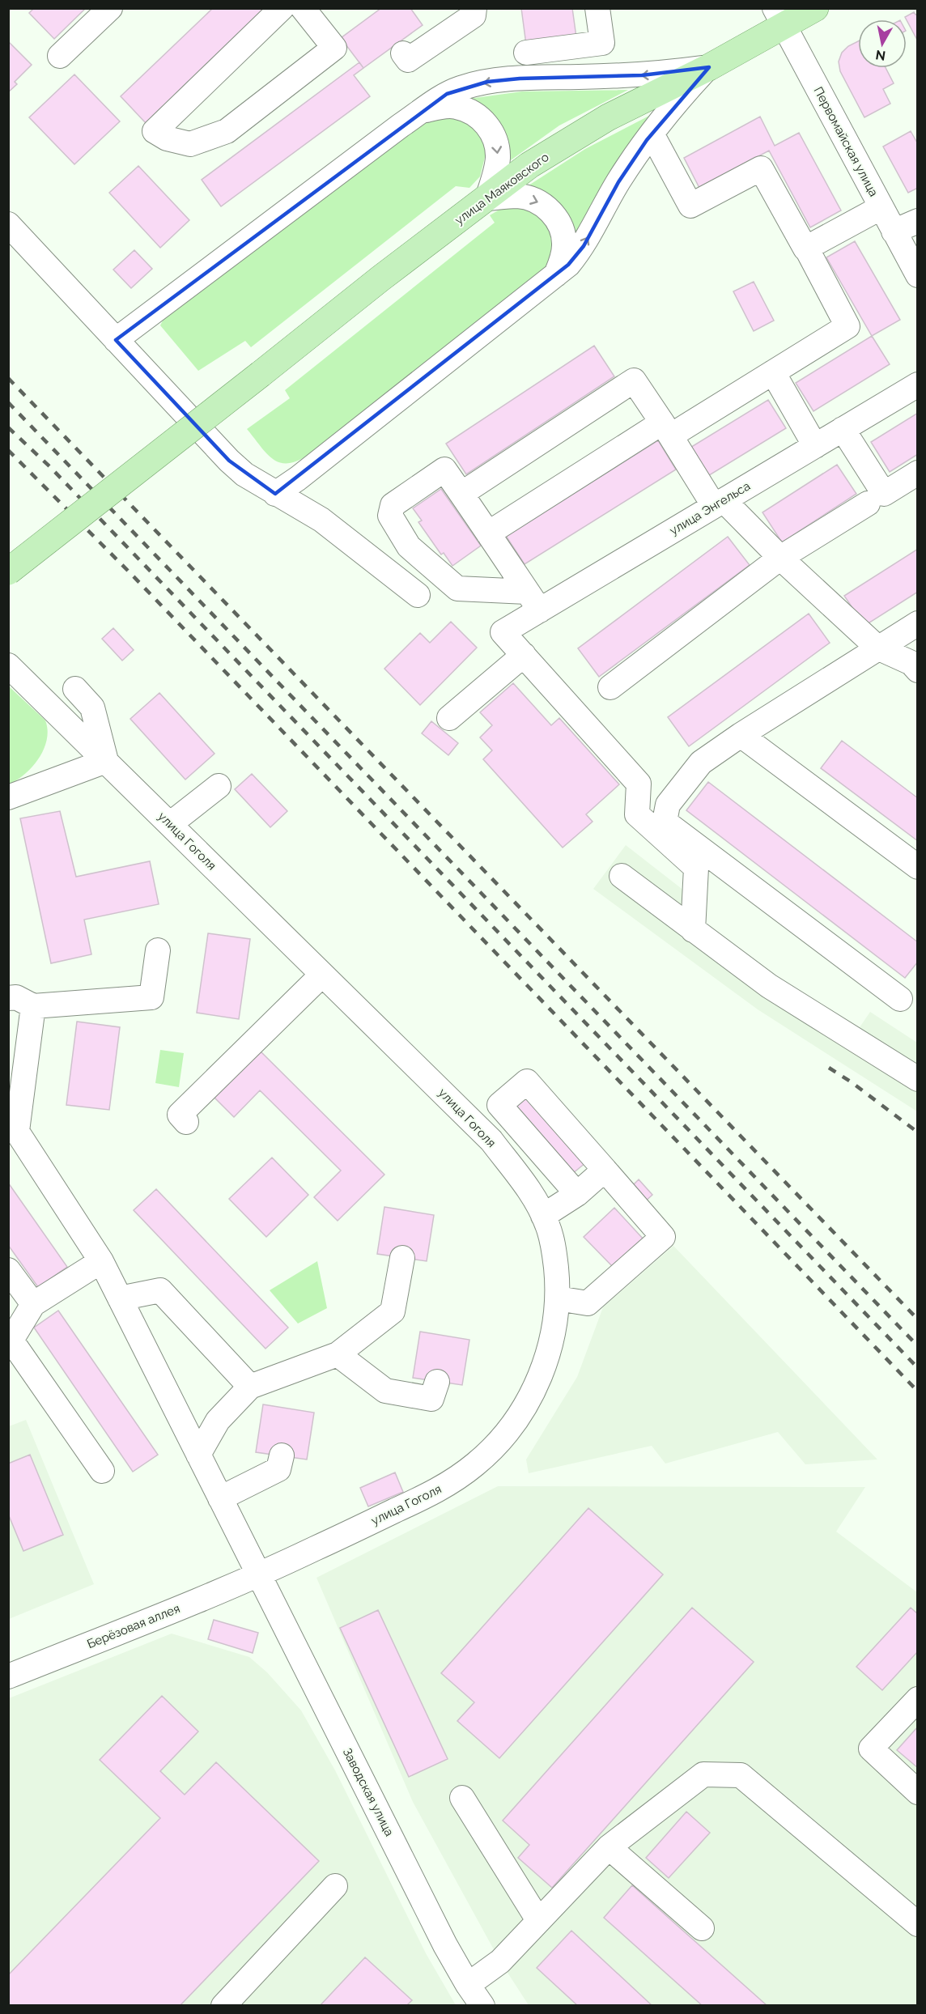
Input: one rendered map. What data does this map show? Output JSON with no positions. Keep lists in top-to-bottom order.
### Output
{
  "streets": {
    "main road": ["улица Маяковского"],
    "street": [
      "Первомайская улица",
      "улица Энгельса",
      "улица Гоголя",
      "Берёзовая аллея",
      "Заводская улица"
    ]
  },
  "crossings": [
    ["Первомайская улица", "улица Маяковского"],
    ["улица Гоголя", "Берёзовая аллея"],
    ["улица Гоголя", "Заводская улица"],
    ["Берёзовая аллея", "Заводская улица"]
  ],
  "north": "bottom"
}
